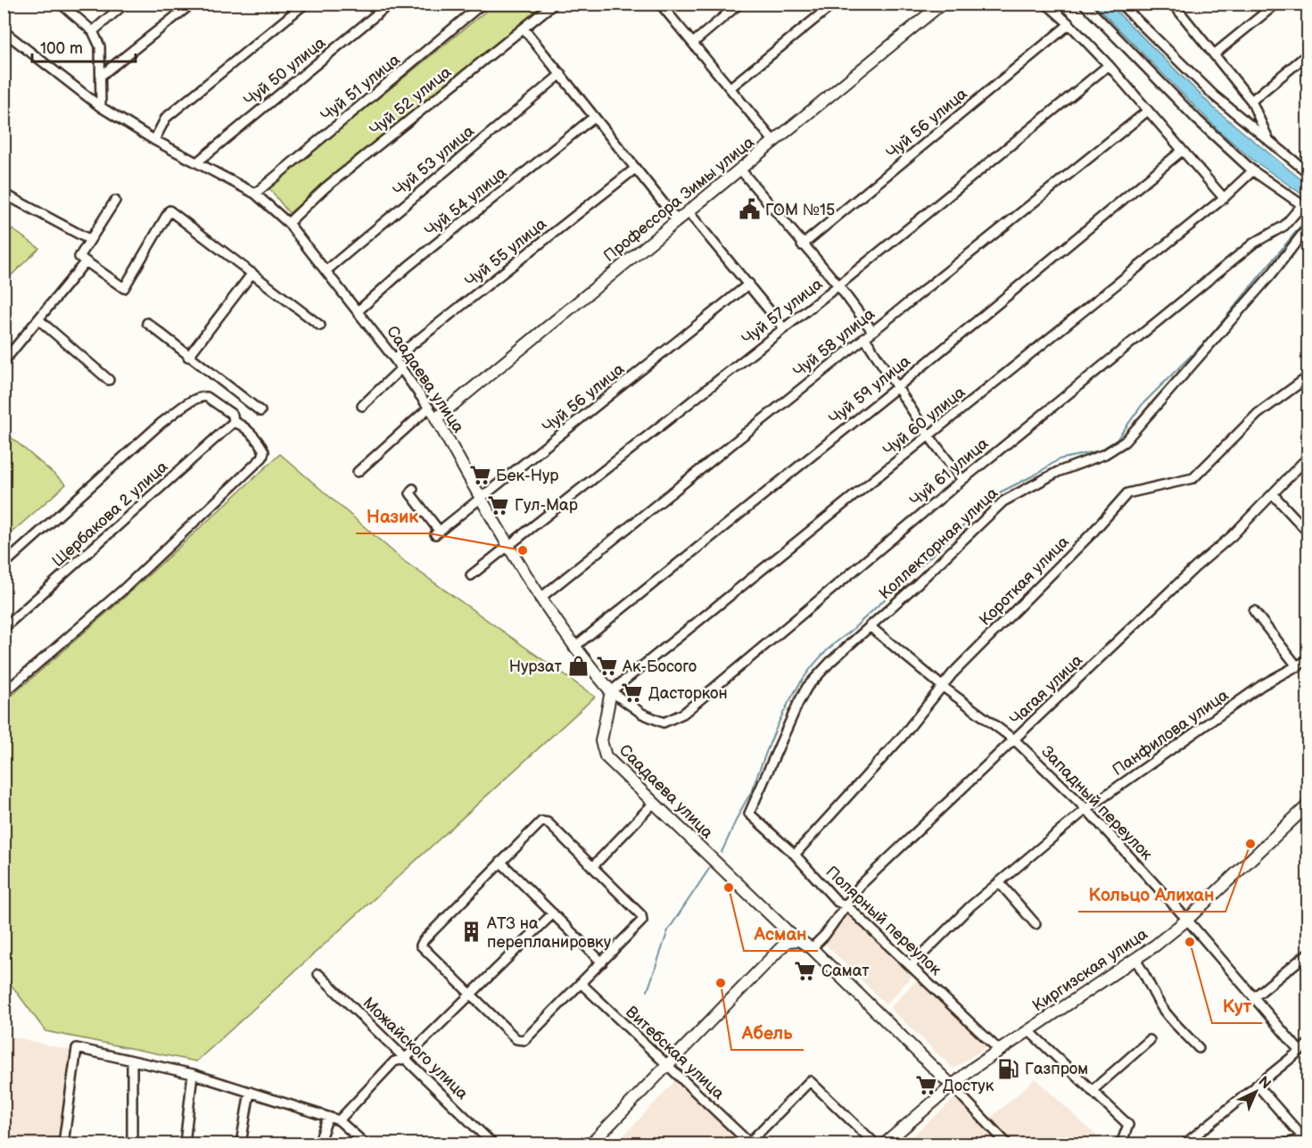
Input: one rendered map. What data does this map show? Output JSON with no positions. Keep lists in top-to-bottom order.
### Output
{
  "streets": {
    "street": [
      "Чуй 50 улица",
      "Чуй 51 улица",
      "Чуй 52 улица",
      "Чуй 56 улица",
      "Чуй 53 улица",
      "Профессора Зимы улица",
      "Чуй 54 улица",
      "Чуй 55 улица",
      "Чуй 57 улица",
      "Чуй 58 улица",
      "Саадаева улица",
      "Чуй 59 улица",
      "Чуй 60 улица",
      "Чуй 61 улица",
      "Щербакова 2 улица",
      "Коллекторная улица",
      "Короткая улица",
      "Чагая улица",
      "Панфилова улица",
      "Западный переулок",
      "Полярный переулок",
      "Киргизская улица",
      "Можайского улица",
      "Витебская улица"
    ]
  },
  "crossings": [
    ["Чуй 50 улица", "Саадаева улица"],
    ["Чуй 51 улица", "Саадаева улица"],
    ["Чуй 52 улица", "Саадаева улица"],
    ["Чуй 56 улица", "Саадаева улица"],
    ["Чуй 53 улица", "Саадаева улица"],
    ["Профессора Зимы улица", "Саадаева улица"],
    ["Чуй 54 улица", "Саадаева улица"],
    ["Чуй 55 улица", "Саадаева улица"],
    ["Чуй 57 улица", "Саадаева улица"],
    ["Чуй 58 улица", "Саадаева улица"],
    ["Саадаева улица", "Чуй 59 улица"],
    ["Саадаева улица", "Чуй 60 улица"],
    ["Саадаева улица", "Чуй 61 улица"],
    ["Саадаева улица", "Чагая улица"],
    ["Саадаева улица", "Киргизская улица"],
    ["Чуй 60 улица", "Чуй 61 улица"],
    ["Коллекторная улица", "Западный переулок"],
    ["Коллекторная улица", "Полярный переулок"],
    ["Короткая улица", "Западный переулок"],
    ["Короткая улица", "Полярный переулок"],
    ["Чагая улица", "Западный переулок"],
    ["Чагая улица", "Полярный переулок"],
    ["Панфилова улица", "Западный переулок"],
    ["Панфилова улица", "Полярный переулок"],
    ["Западный переулок", "Киргизская улица"],
    ["Полярный переулок", "Киргизская улица"]
  ],
  "places": {
    "public building": ["ГОМ №15"],
    "supermarket": [
      "Бек-Нур",
      "Гул-Мар",
      "Ак-Босого",
      "Дасторкон",
      "Самат",
      "Достук"
    ],
    "other": [
      "Назик",
      "Кольцо Алихан",
      "Асман",
      "Кут",
      "Абель"
    ],
    "shop": ["Нурзат"],
    "building": ["АТЗ на перепланировку"],
    "fuel station": ["Газпром"]
  },
  "scale_bar": "100 m",
  "north": "top right"
}
